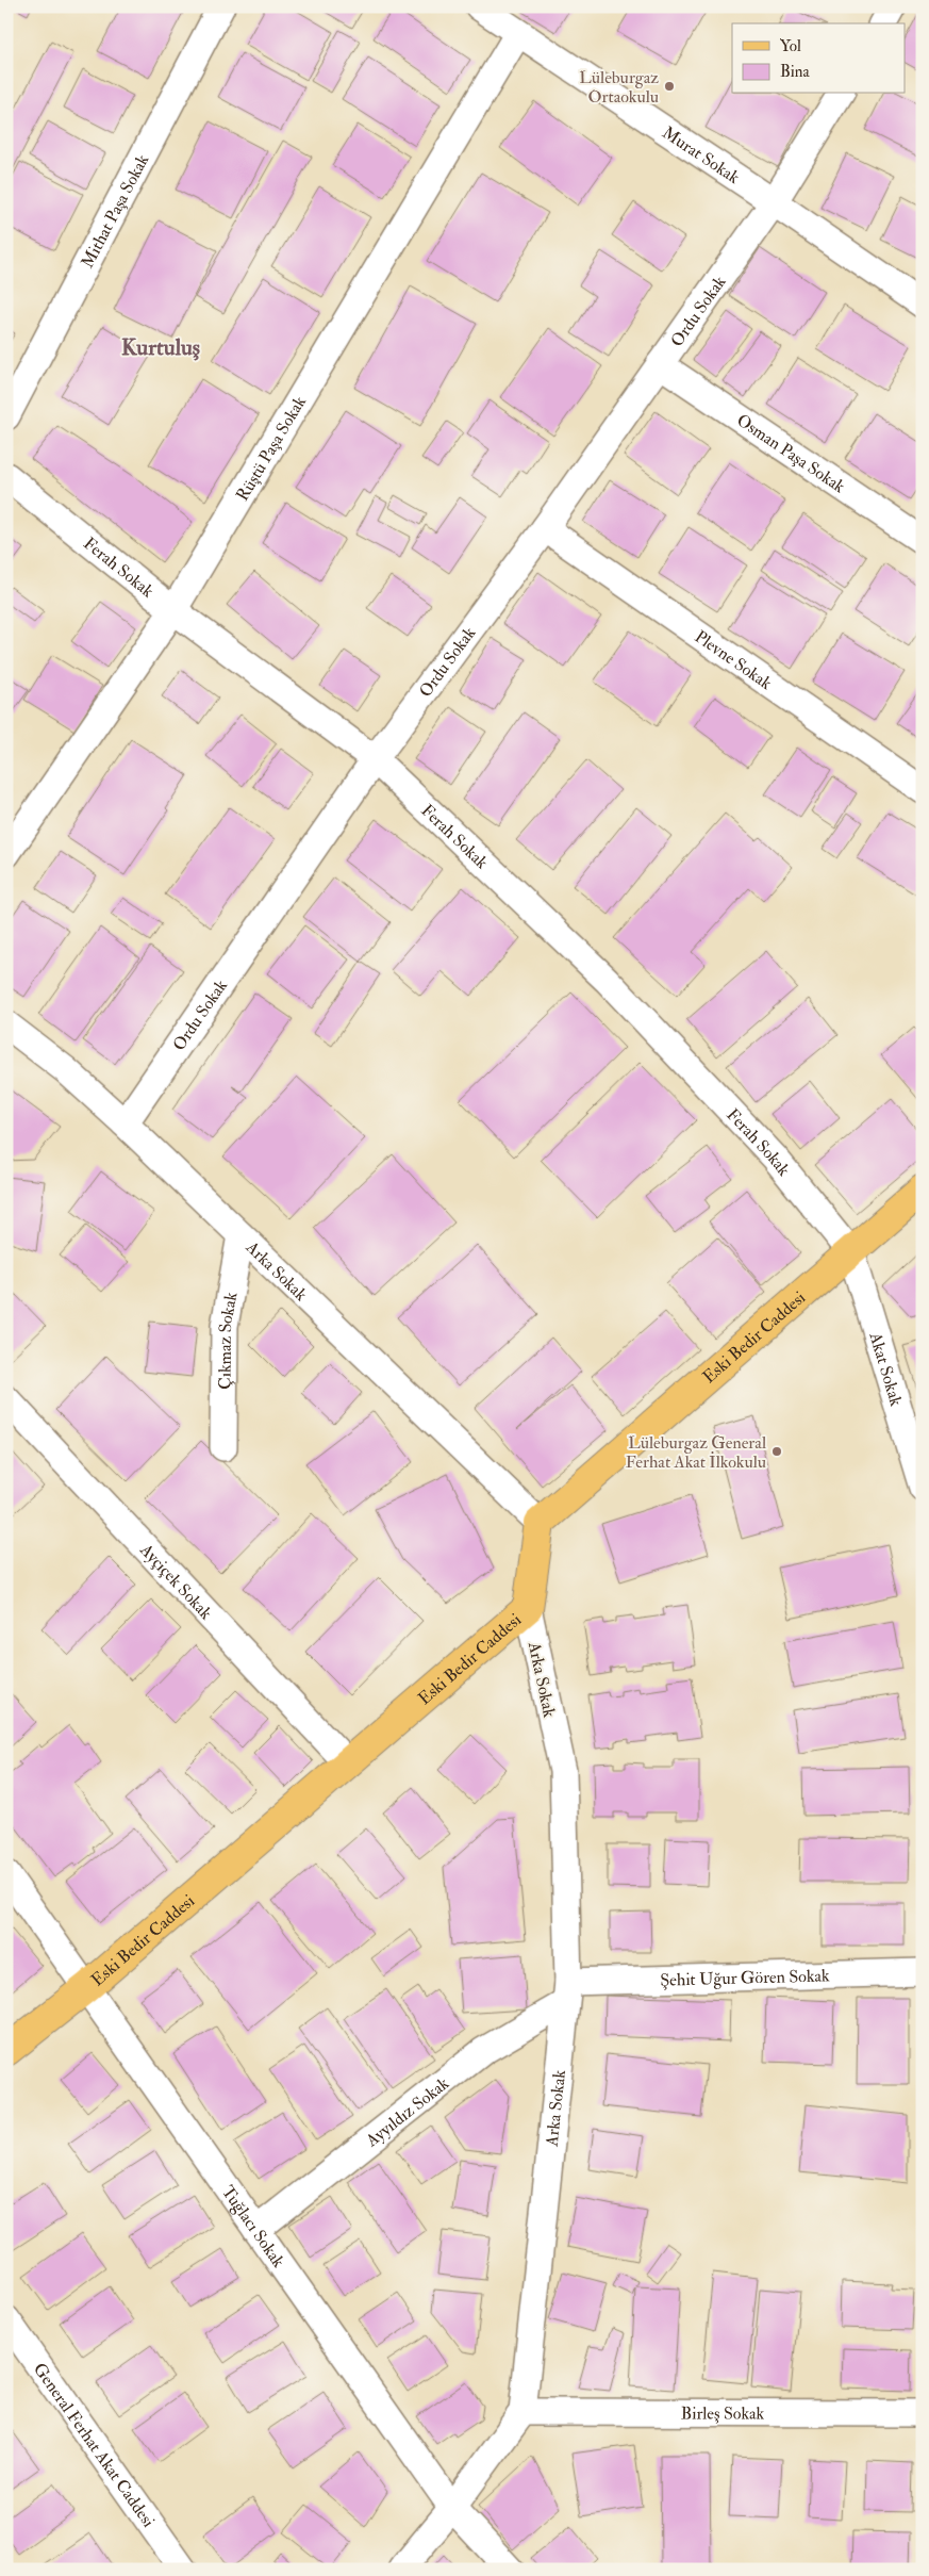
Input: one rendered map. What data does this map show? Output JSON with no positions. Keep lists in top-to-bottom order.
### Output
{
  "streets": {
    "main road": ["Eski Bedir Caddesi"],
    "street": [
      "Murat Sokak",
      "Mithat Paşa Sokak",
      "Ordu Sokak",
      "Rüştü Paşa Sokak",
      "Osman Paşa Sokak",
      "Ferah Sokak",
      "Plevne Sokak",
      "Arka Sokak",
      "Çıkmaz Sokak",
      "Akat Sokak",
      "Ayçiçek Sokak",
      "Şehit Uğur Gören Sokak",
      "Ayyıldız Sokak",
      "Tuğlacı Sokak",
      "Birleş Sokak",
      "General Ferhat Akat Caddesi"
    ]
  },
  "crossings": [
    ["Murat Sokak", "Ordu Sokak"],
    ["Murat Sokak", "Rüştü Paşa Sokak"],
    ["Ordu Sokak", "Osman Paşa Sokak"],
    ["Ordu Sokak", "Ferah Sokak"],
    ["Ordu Sokak", "Plevne Sokak"],
    ["Ordu Sokak", "Arka Sokak"],
    ["Rüştü Paşa Sokak", "Ferah Sokak"],
    ["Ferah Sokak", "Eski Bedir Caddesi"],
    ["Ferah Sokak", "Akat Sokak"],
    ["Arka Sokak", "Eski Bedir Caddesi"],
    ["Arka Sokak", "Çıkmaz Sokak"],
    ["Arka Sokak", "Şehit Uğur Gören Sokak"],
    ["Arka Sokak", "Ayyıldız Sokak"],
    ["Arka Sokak", "Tuğlacı Sokak"],
    ["Arka Sokak", "Birleş Sokak"],
    ["Eski Bedir Caddesi", "Akat Sokak"],
    ["Eski Bedir Caddesi", "Ayçiçek Sokak"],
    ["Eski Bedir Caddesi", "Tuğlacı Sokak"],
    ["Şehit Uğur Gören Sokak", "Ayyıldız Sokak"],
    ["Ayyıldız Sokak", "Tuğlacı Sokak"]
  ],
  "districts": ["Kurtuluş"],
  "places": ["Lüleburgaz Ortaokulu", "Lüleburgaz General Ferhat Akat İlkokulu"],
  "legend": ["Yol", "Bina"]
}
